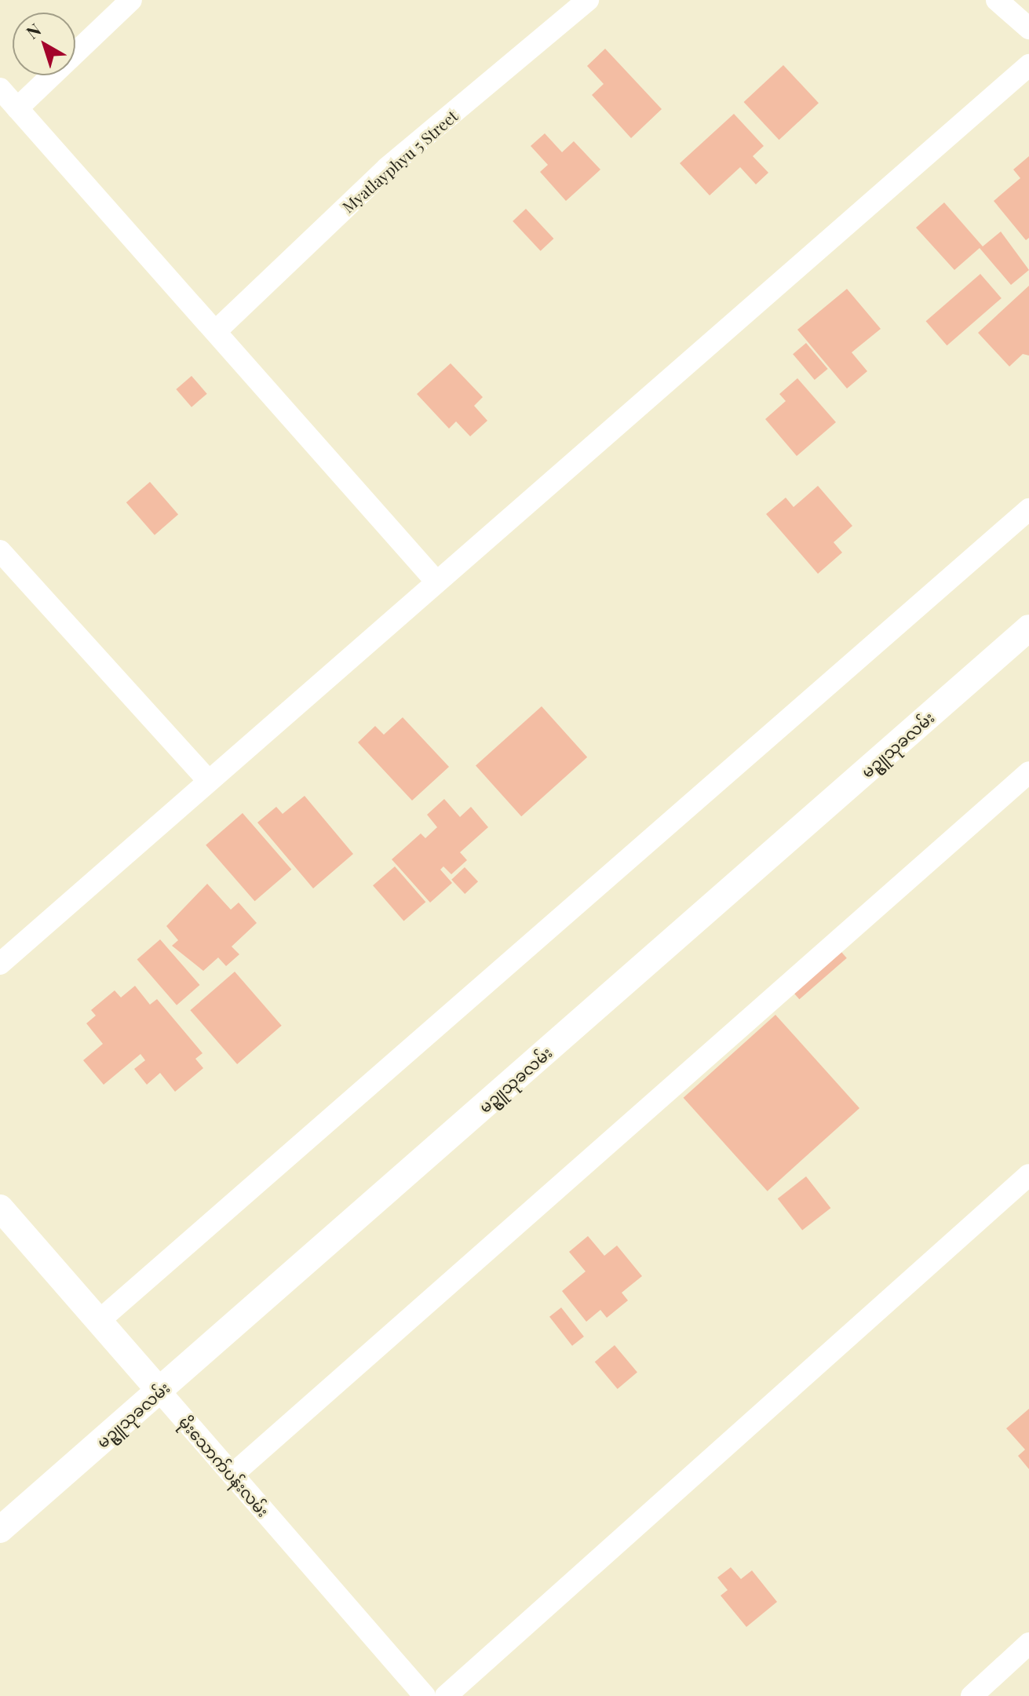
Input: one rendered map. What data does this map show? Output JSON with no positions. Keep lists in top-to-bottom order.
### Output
{
  "streets": {
    "street": ["Myatlayphyu 5 Street", "မဥ္ဇူသုခလမ်း", "မိုးသောက်ပန်းလမ်း"]
  },
  "crossings": [
    ["မဥ္ဇူသုခလမ်း", "မိုးသောက်ပန်းလမ်း"]
  ],
  "north": "top left"
}
